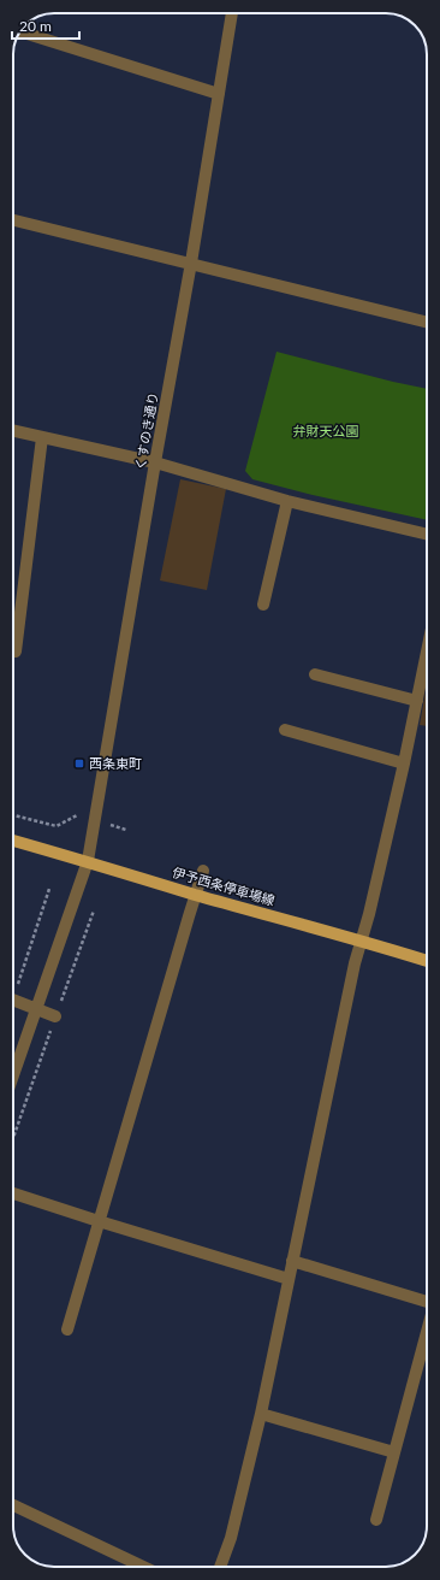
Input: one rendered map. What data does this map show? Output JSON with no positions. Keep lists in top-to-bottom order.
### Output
{
  "streets": {
    "main road": ["伊予西条停車場線"],
    "street": ["くすのき通り"]
  },
  "crossings": [
    ["くすのき通り", "伊予西条停車場線"]
  ],
  "parks": ["弁財天公園"],
  "places": {
    "transit": ["西条東町"]
  },
  "scale_bar": "20 m"
}
